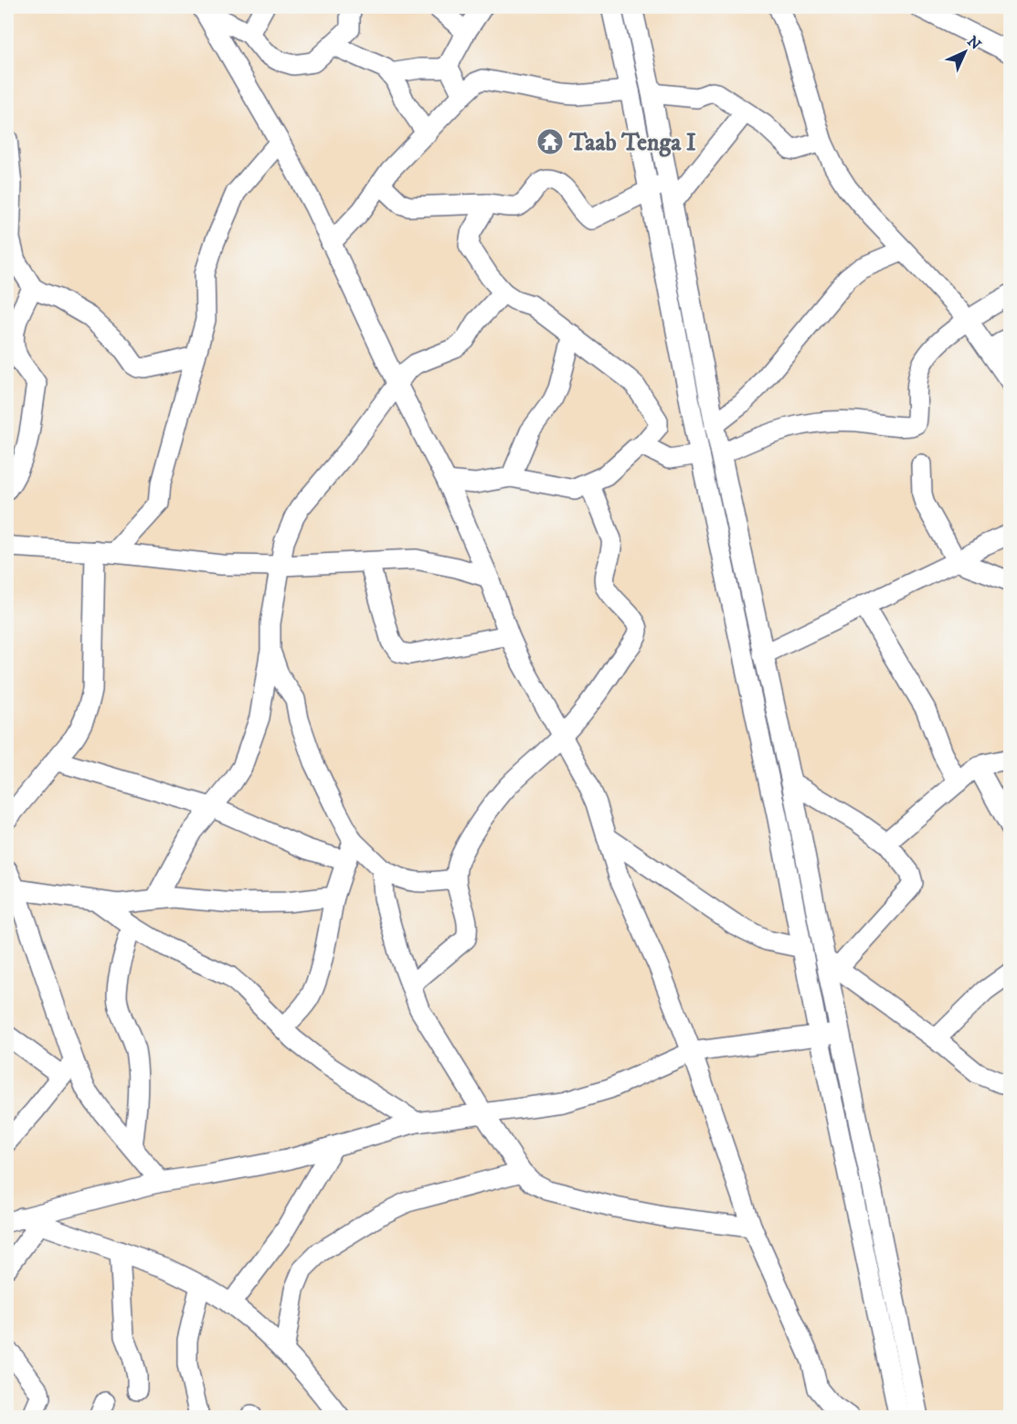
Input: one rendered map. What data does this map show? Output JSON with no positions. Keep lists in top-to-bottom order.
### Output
{
  "places": {
    "temple": ["Taab Tenga I"]
  },
  "north": "top right"
}
